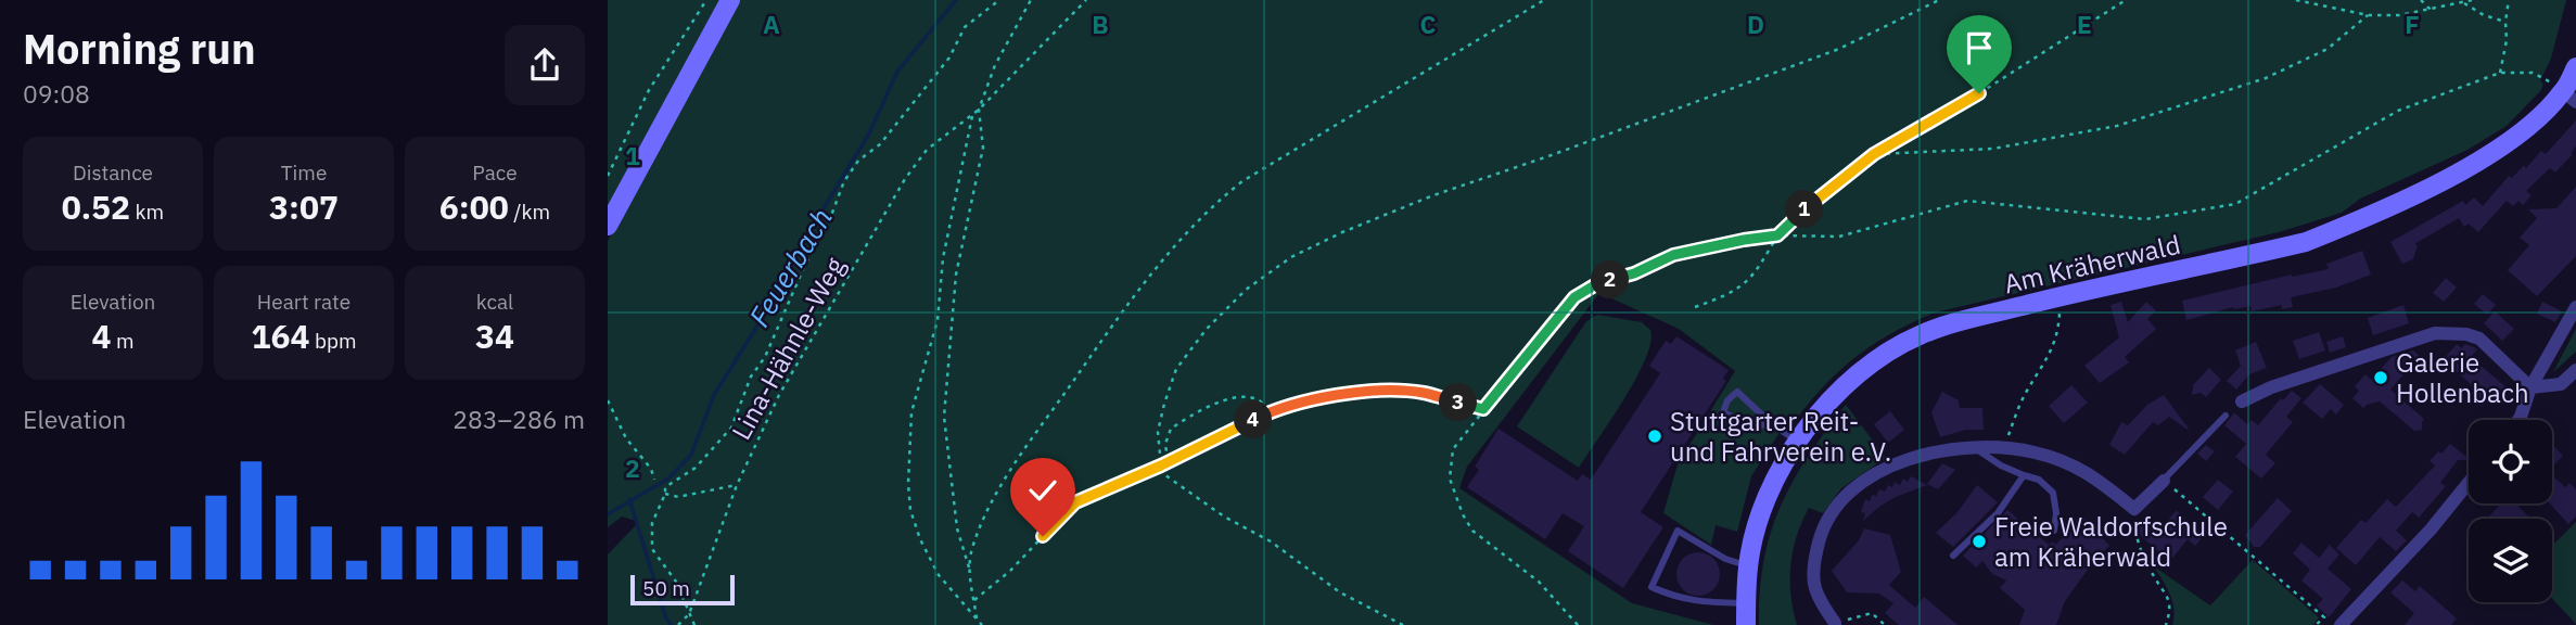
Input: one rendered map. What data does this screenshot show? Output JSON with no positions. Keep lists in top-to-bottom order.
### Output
{
  "streets": {
    "main road": ["Am Kräherwald"],
    "path": ["Lina-Hähnle-Weg"]
  },
  "water": ["Feuerbach"],
  "places": ["Galerie Hollenbach", "Stuttgarter Reit- und Fahrverein e.V.", "Freie Waldorfschule am Kräherwald"],
  "scale_bar": "50 m",
  "page": {
    "heading": ["Morning run", "09:08"],
    "stats": [
      ["Distance", "0.52 km"],
      ["Time", "3:07"],
      ["Pace", "6:00 /km"],
      ["Elevation", "4 m"],
      ["Heart rate", "164 bpm"],
      ["kcal", "34"]
    ],
    "pins": [
      "1",
      "2",
      "3",
      "4"
    ],
    "chart": ["Elevation", "283–286 m"],
    "scale": "50 m"
  },
  "grid": {
    "columns": [
      "A",
      "B",
      "C",
      "D",
      "E",
      "F"
    ],
    "rows": ["1", "2"]
  }
}
